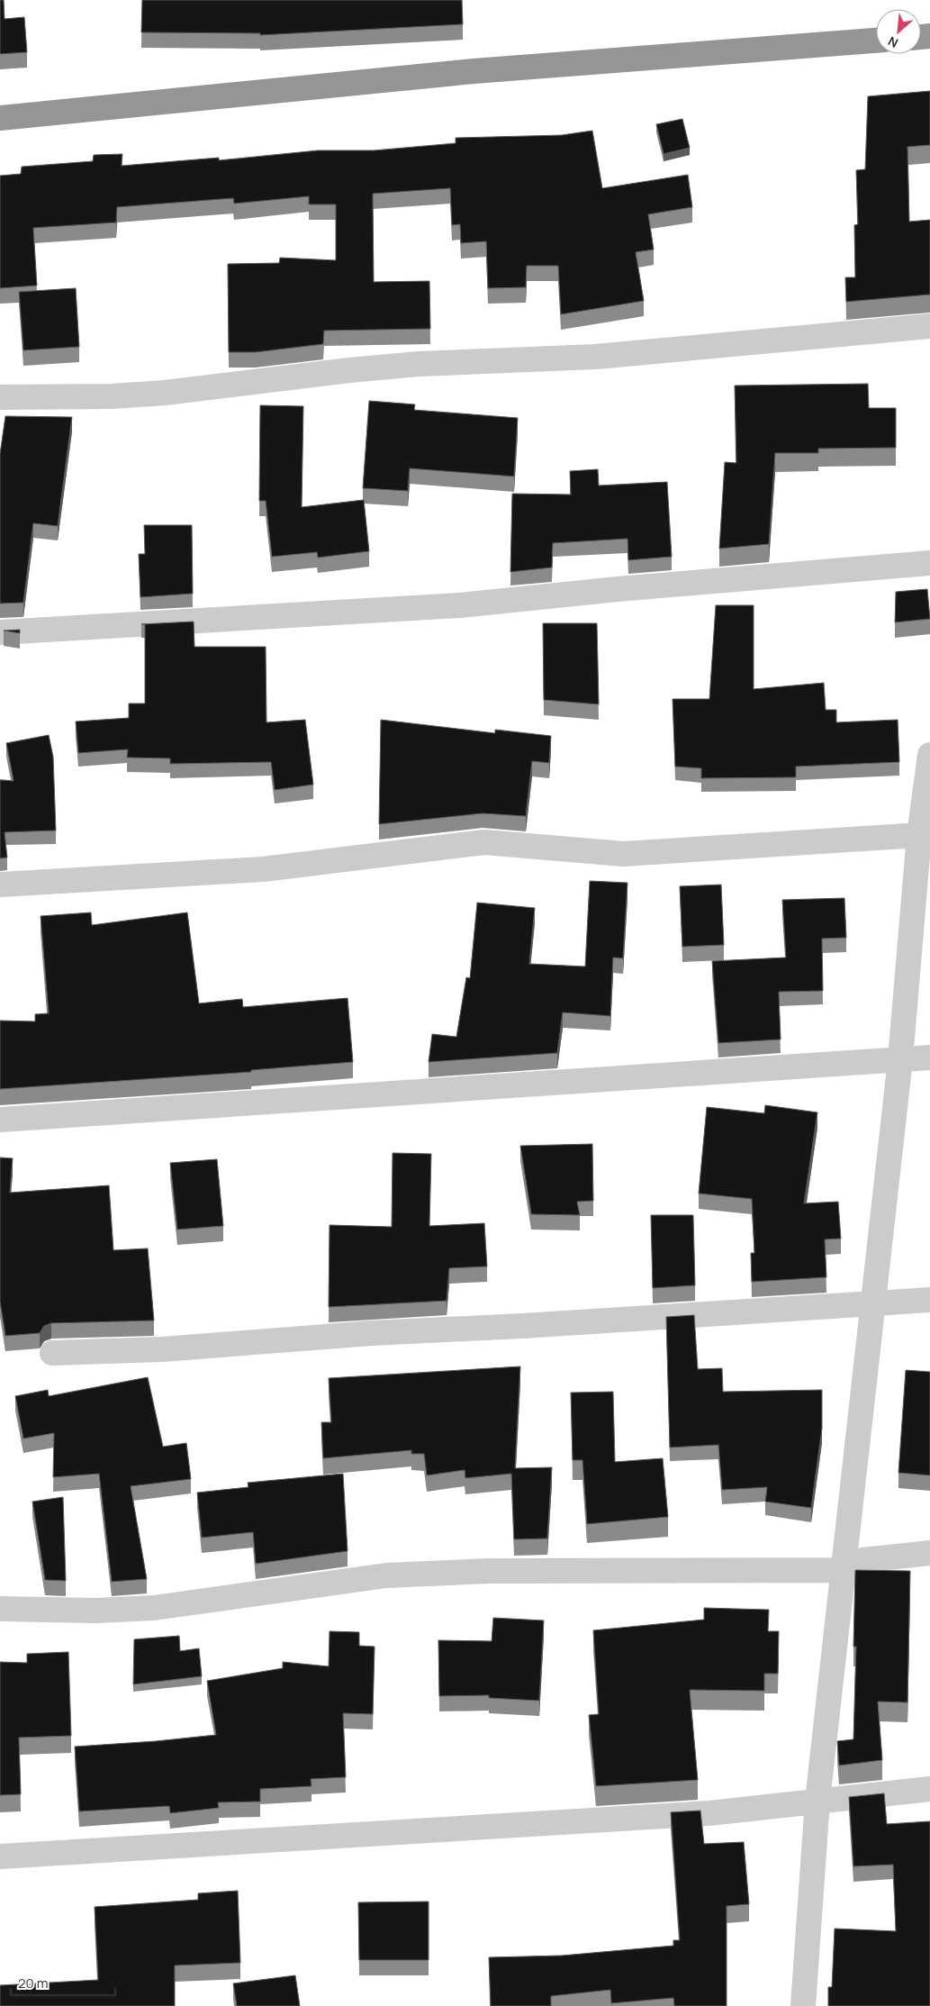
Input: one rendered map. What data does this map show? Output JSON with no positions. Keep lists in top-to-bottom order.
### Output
{
  "scale_bar": "20 m",
  "north": "bottom left"
}
